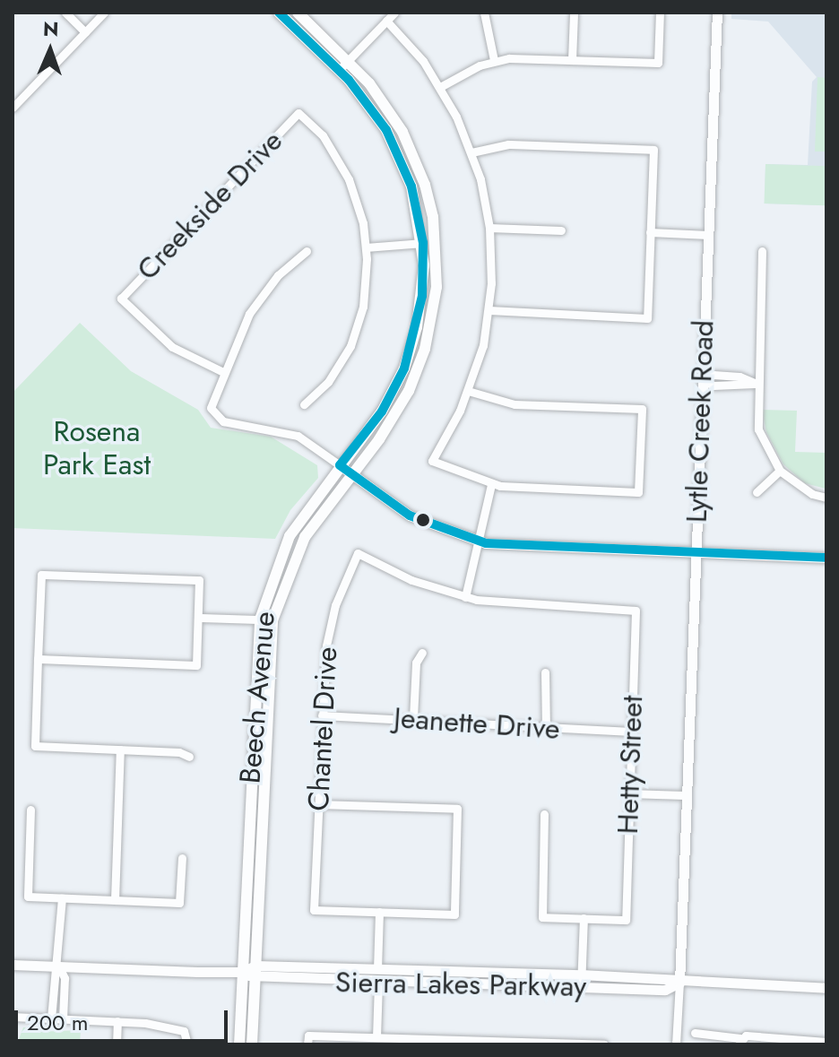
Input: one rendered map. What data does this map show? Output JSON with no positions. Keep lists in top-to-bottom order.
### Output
{
  "streets": {
    "main road": ["Beech Avenue"],
    "street": [
      "Creekside Drive",
      "Lytle Creek Road",
      "Jeanette Drive",
      "Chantel Drive",
      "Hetty Street",
      "Sierra Lakes Parkway"
    ]
  },
  "crossings": [
    ["Lytle Creek Road", "Sierra Lakes Parkway"],
    ["Beech Avenue", "Sierra Lakes Parkway"],
    ["Jeanette Drive", "Chantel Drive"],
    ["Jeanette Drive", "Hetty Street"],
    ["Chantel Drive", "Hetty Street"]
  ],
  "parks": ["Rosena Park East"],
  "scale_bar": "200 m",
  "north": "top"
}
